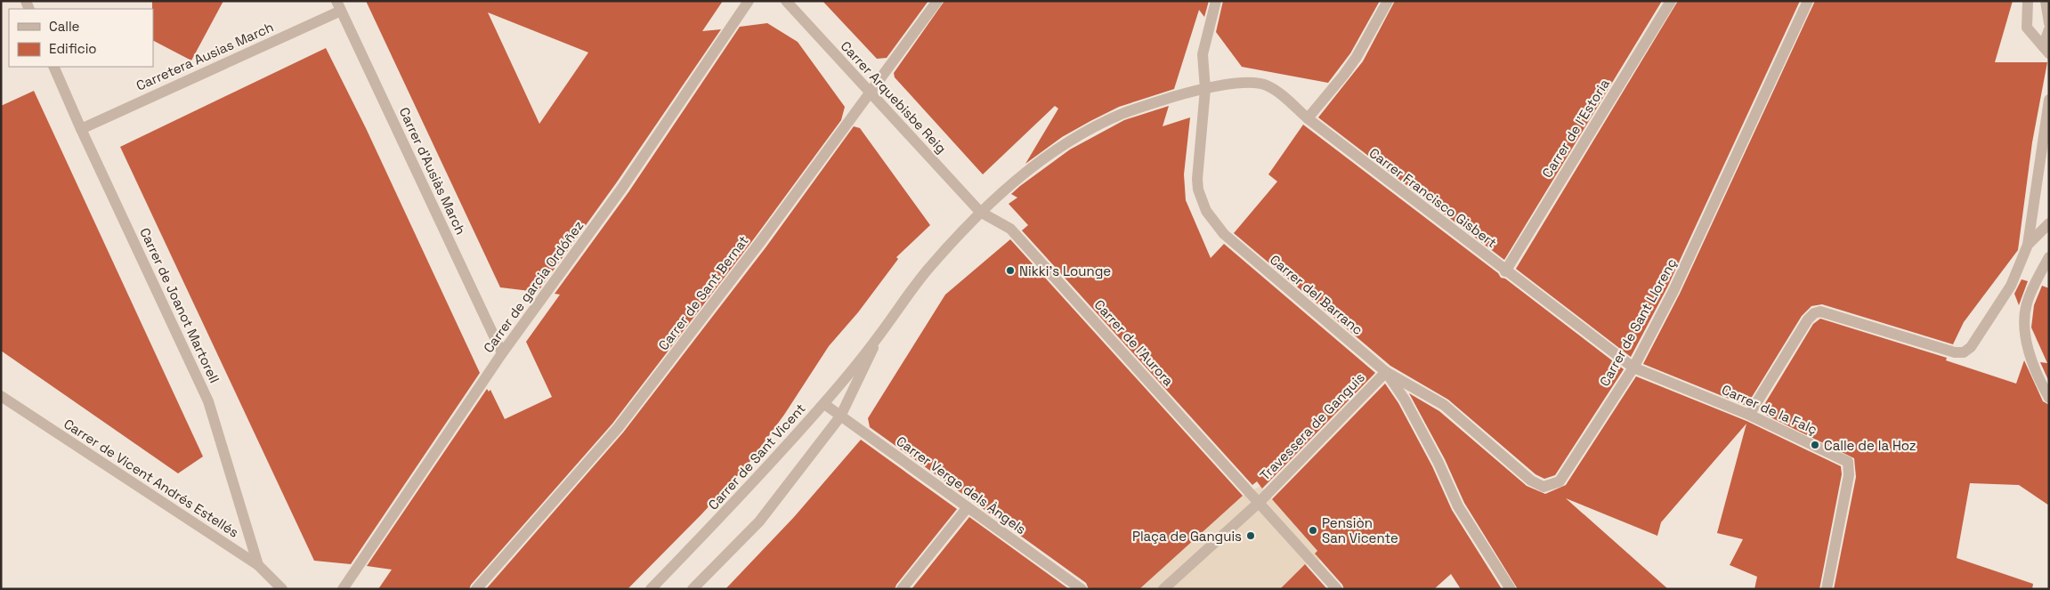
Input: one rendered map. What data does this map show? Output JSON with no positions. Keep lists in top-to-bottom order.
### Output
{
  "streets": {
    "street": [
      "Carretera Ausias March",
      "Carrer Arquebisbe Reig",
      "Carrer de l'Estoria",
      "Carrer d'Ausiàs March",
      "Carrer Francisco Gisbert",
      "Carrer de garcia Ordóñez",
      "Carrer de Sant Bernat",
      "Carrer del Barranc",
      "Carrer de Joanot Martorell",
      "Carrer de Sant Llorenç",
      "Carrer de l'Aurora",
      "Carrer de la Falç",
      "Travessera de Ganguis",
      "Carrer de Sant Vicent",
      "Carrer de Vicent Andrés Estellés",
      "Carrer Verge dels Àngels"
    ]
  },
  "crossings": [
    ["Carretera Ausias March", "Carrer d'Ausiàs March"],
    ["Carretera Ausias March", "Carrer de Joanot Martorell"],
    ["Carrer Arquebisbe Reig", "Carrer de Sant Bernat"],
    ["Carrer Arquebisbe Reig", "Carrer de l'Aurora"],
    ["Carrer Arquebisbe Reig", "Carrer de Sant Vicent"],
    ["Carrer de l'Estoria", "Carrer Francisco Gisbert"],
    ["Carrer d'Ausiàs March", "Carrer de garcia Ordóñez"],
    ["Carrer Francisco Gisbert", "Carrer del Barranc"],
    ["Carrer Francisco Gisbert", "Carrer de Sant Llorenç"],
    ["Carrer Francisco Gisbert", "Carrer de la Falç"],
    ["Carrer Francisco Gisbert", "Carrer de Sant Vicent"],
    ["Carrer del Barranc", "Carrer de Sant Llorenç"],
    ["Carrer del Barranc", "Travessera de Ganguis"],
    ["Carrer del Barranc", "Carrer de Sant Vicent"],
    ["Carrer de Joanot Martorell", "Carrer de Vicent Andrés Estellés"],
    ["Carrer de Sant Llorenç", "Carrer de la Falç"],
    ["Carrer de Sant Llorenç", "Travessera de Ganguis"],
    ["Carrer de l'Aurora", "Travessera de Ganguis"],
    ["Carrer de l'Aurora", "Carrer de Sant Vicent"],
    ["Carrer de Sant Vicent", "Carrer Verge dels Àngels"]
  ],
  "places": [
    "Nikki's Lounge",
    "Calle de la Hoz",
    "Pensiòn San Vicente",
    "Plaça de Ganguis"
  ],
  "legend": ["Calle", "Edificio"]
}
